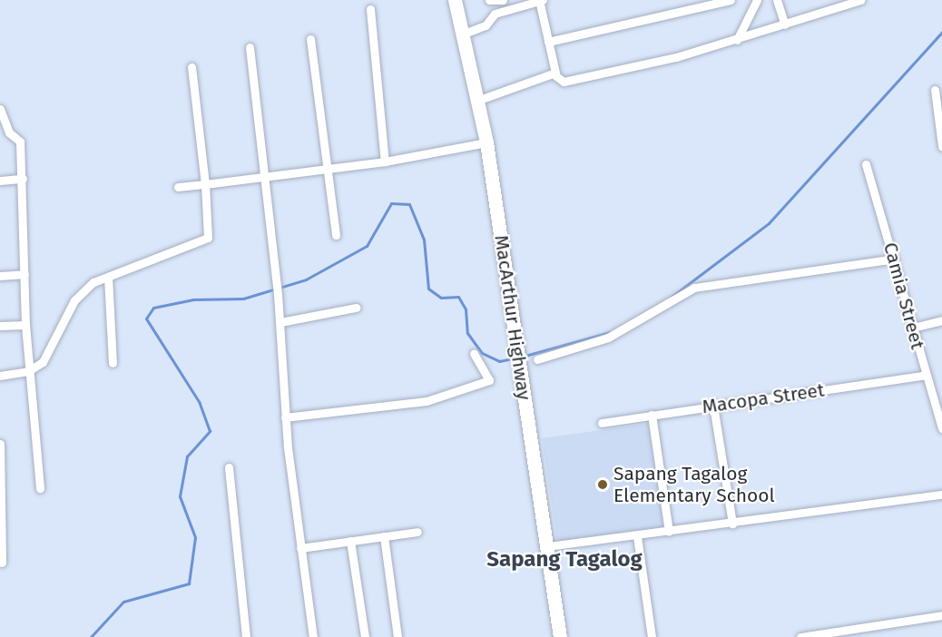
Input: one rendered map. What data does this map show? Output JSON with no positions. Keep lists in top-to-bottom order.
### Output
{
  "streets": {
    "highway": ["MacArthur Highway"],
    "street": ["Camia Street", "Macopa Street"]
  },
  "crossings": [
    ["Camia Street", "Macopa Street"]
  ],
  "districts": ["Sapang Tagalog"],
  "places": ["Sapang Tagalog Elementary School"]
}
